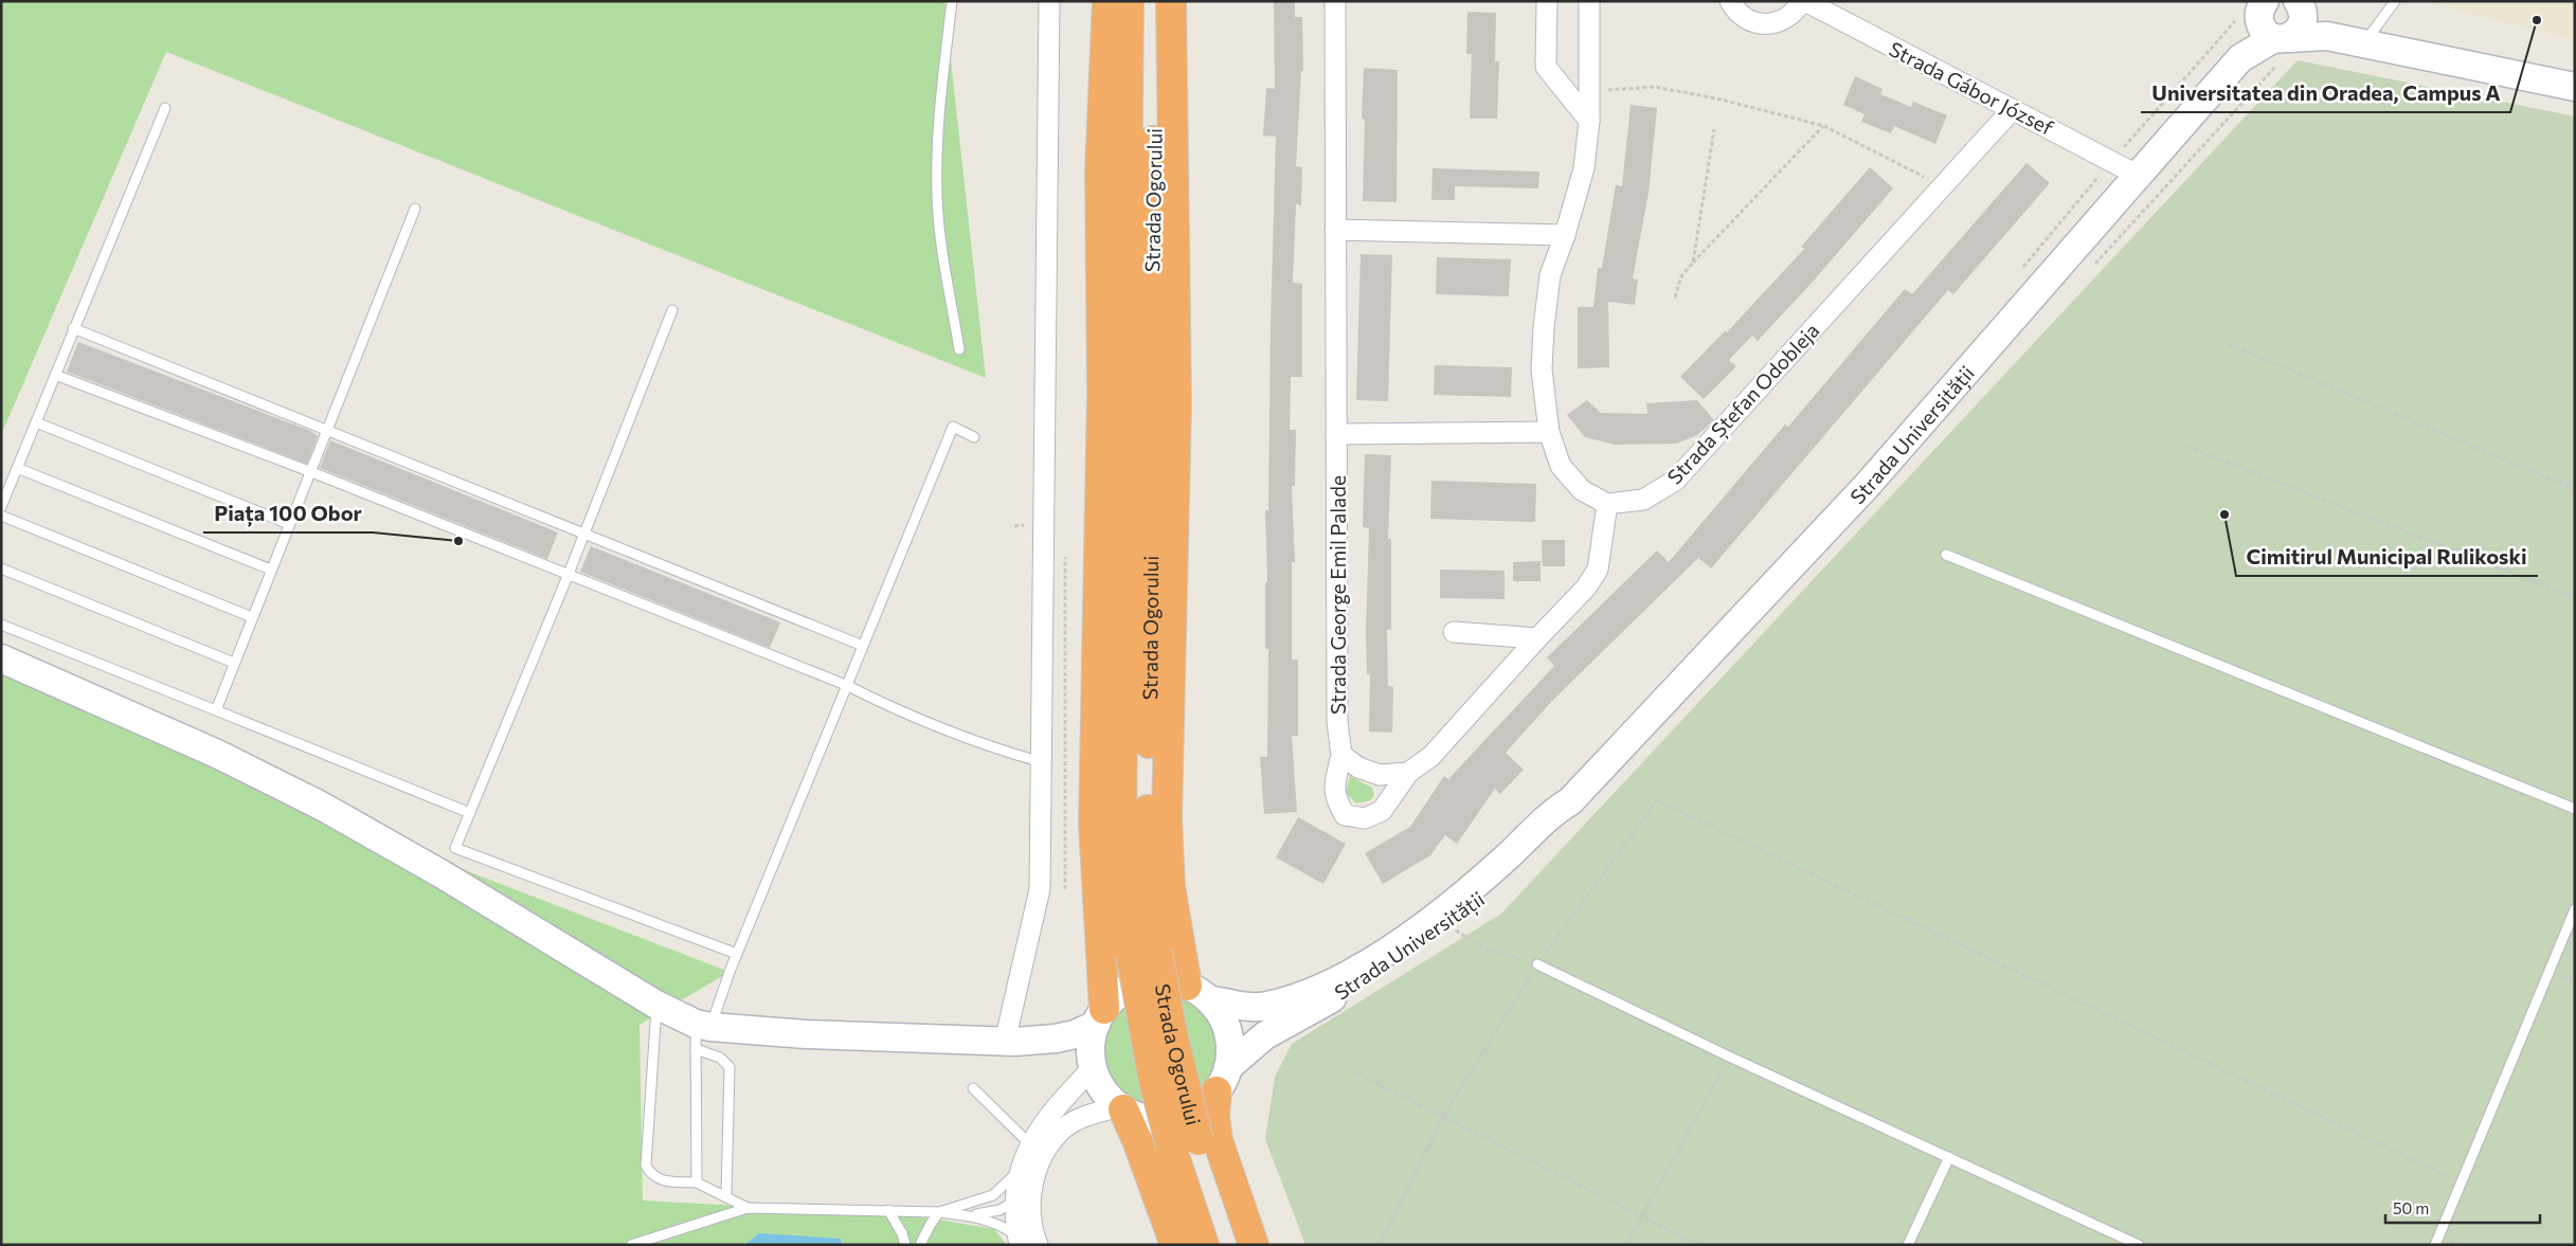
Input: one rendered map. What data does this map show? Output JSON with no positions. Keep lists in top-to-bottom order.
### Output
{
  "streets": {
    "highway": ["Strada Ogorului"],
    "main road": ["Strada Universității"],
    "street": ["Strada Gábor József", "Strada Ștefan Odobleja", "Strada George Emil Palade"]
  },
  "crossings": [
    ["Strada Gábor József", "Strada Ștefan Odobleja"],
    ["Strada Gábor József", "Strada Universității"],
    ["Strada Ștefan Odobleja", "Strada George Emil Palade"]
  ],
  "places": ["Universitatea din Oradea, Campus A", "Cimitirul Municipal Rulikoski", "Piața 100 Obor"],
  "scale_bar": "50 m"
}
